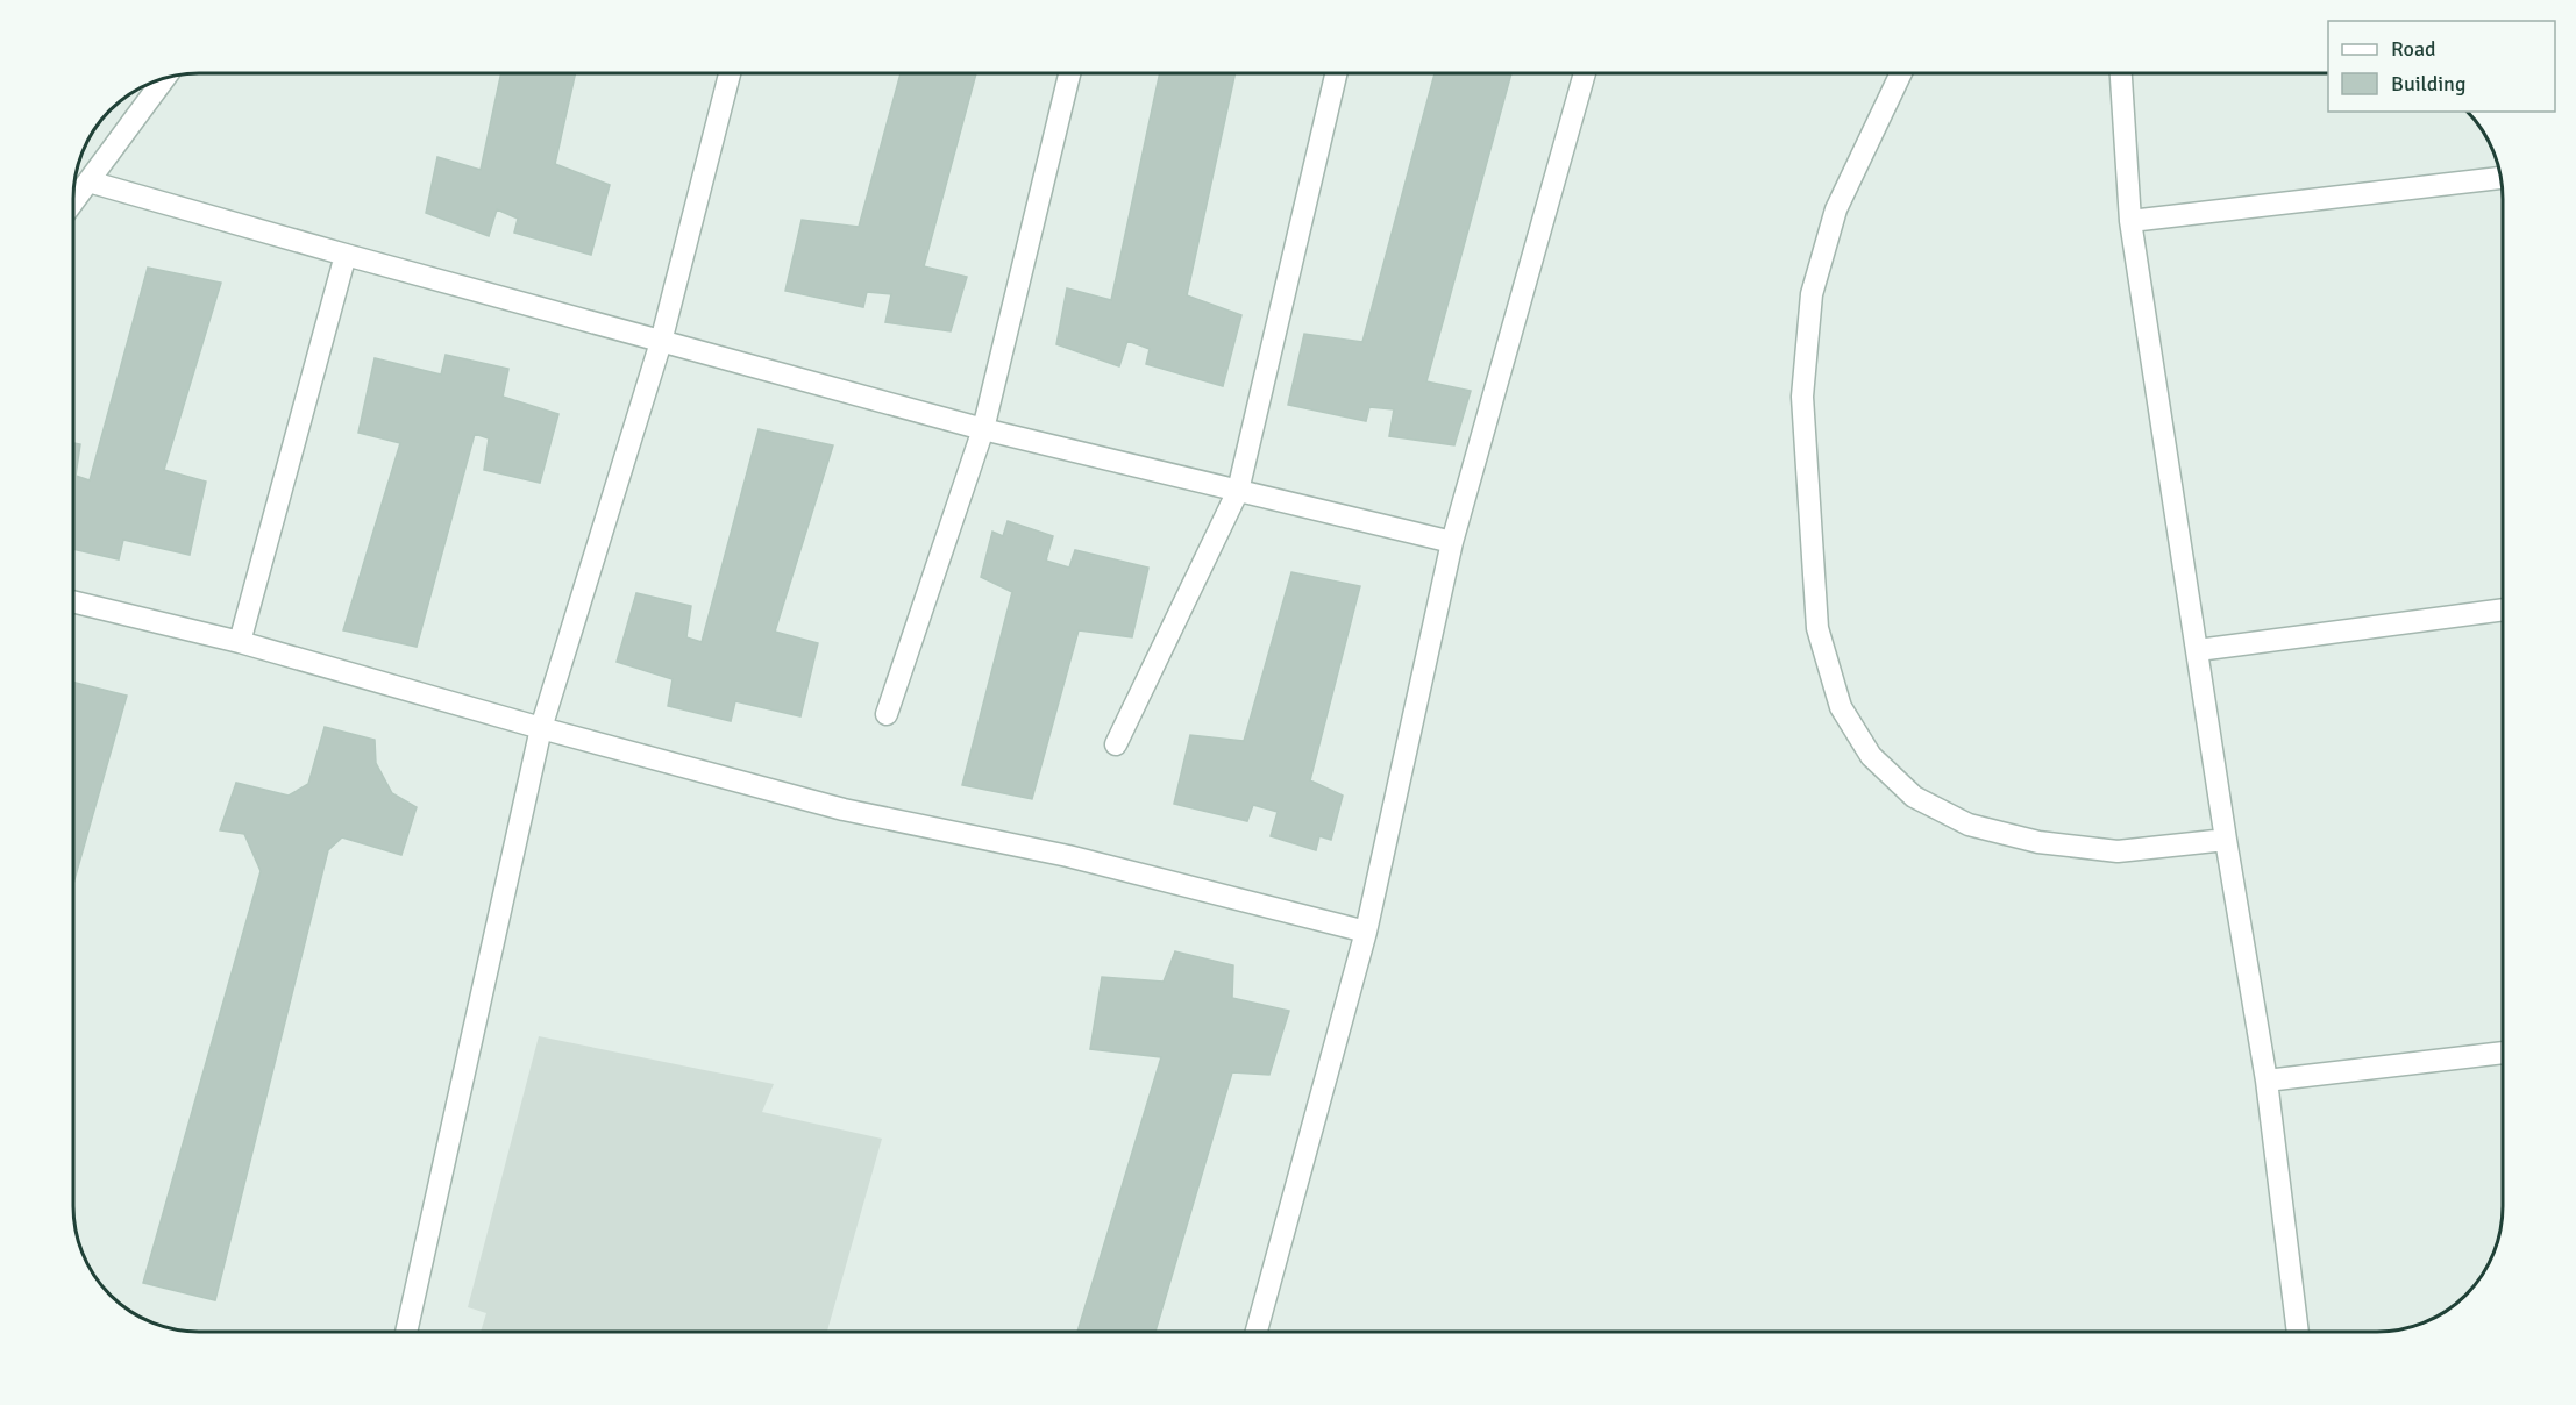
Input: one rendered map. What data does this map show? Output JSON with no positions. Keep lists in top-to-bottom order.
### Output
{
  "legend": ["Road", "Building"]
}
